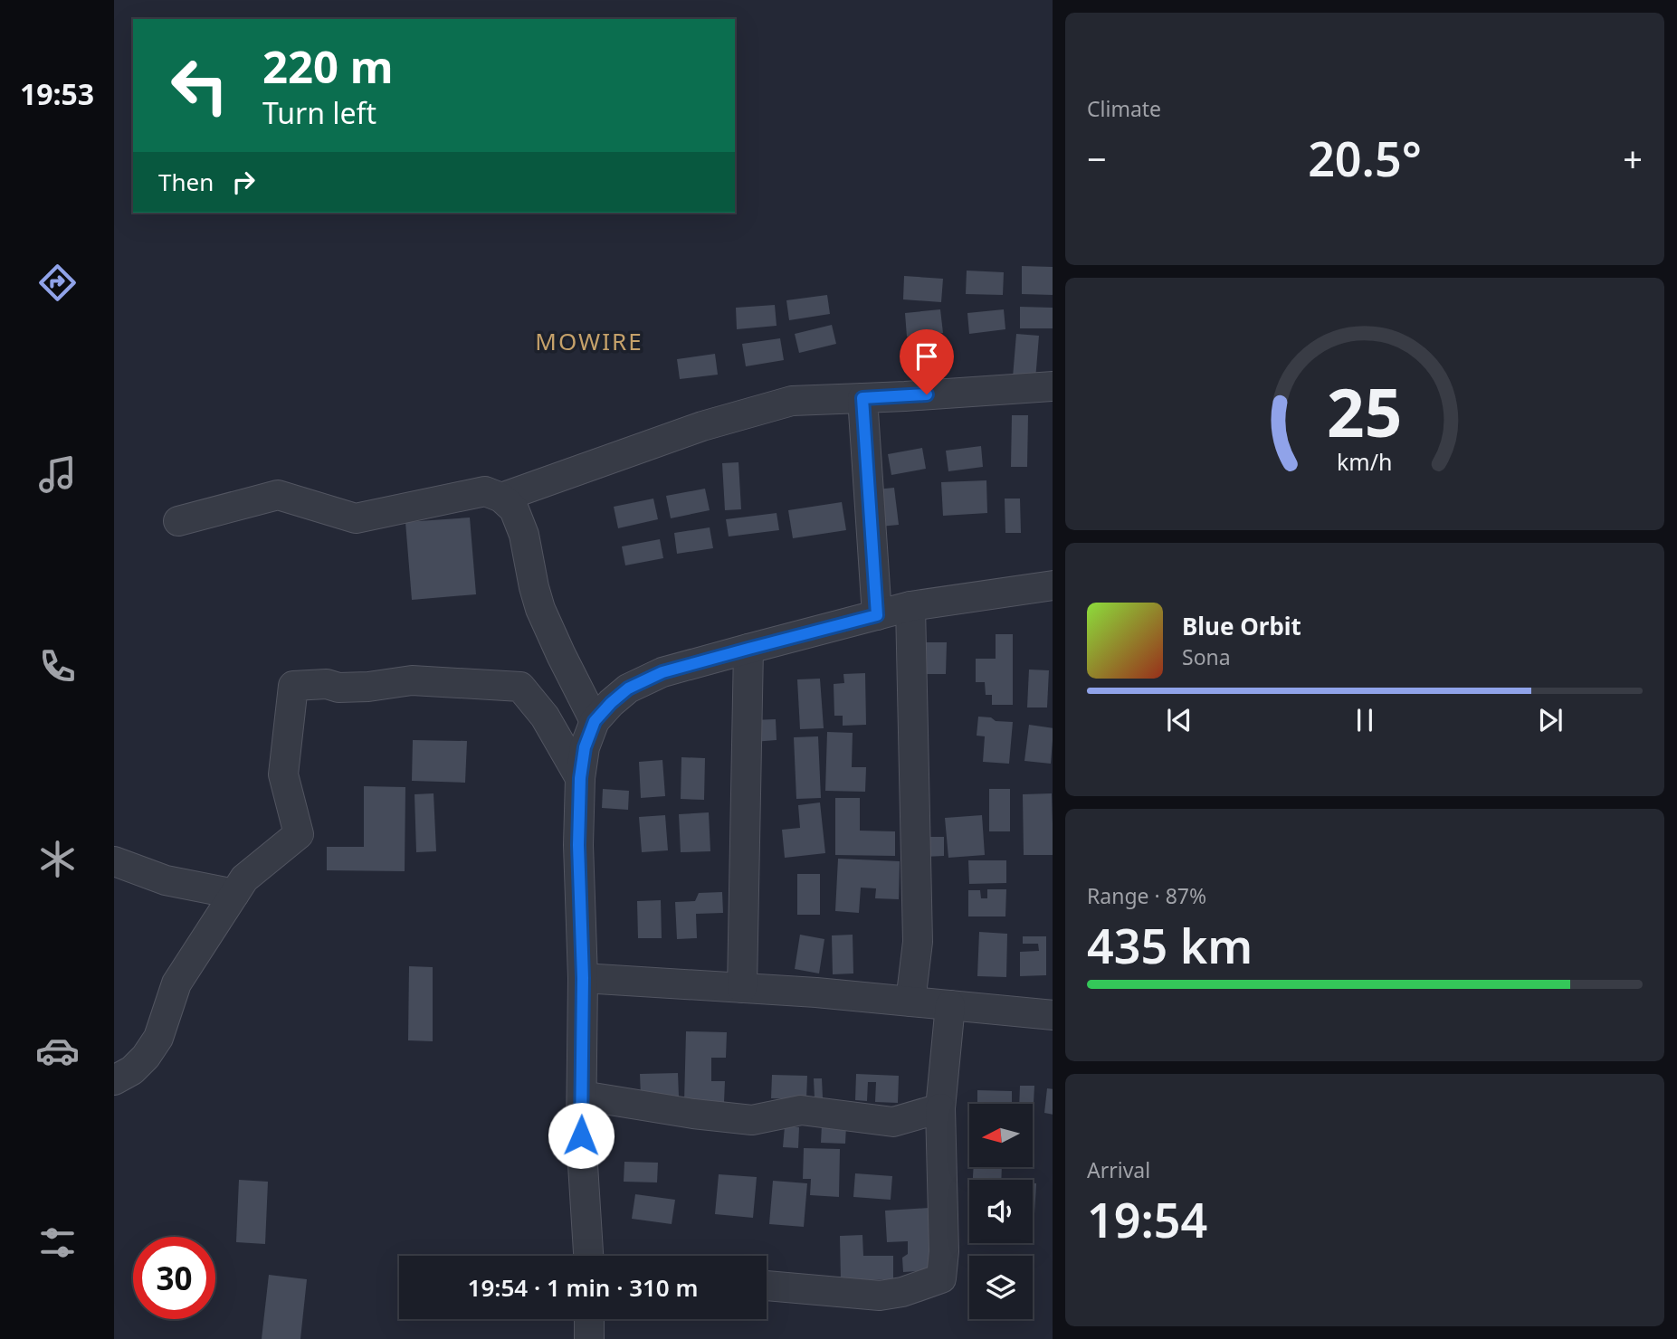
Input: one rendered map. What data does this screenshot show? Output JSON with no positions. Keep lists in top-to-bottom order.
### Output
{
  "districts": ["MOWIRE"],
  "north": "left",
  "page": {
    "tabs": "19:53",
    "tile": [
      "Climate",
      ["Range · 87%", "435 km"],
      ["Arrival", "19:54"]
    ],
    "turn": ["220 m", "Turn left"],
    "heat": ["−", "20.5°", "+"],
    "then": "Then",
    "song": ["Blue Orbit", "Sona"],
    "limit": "30",
    "trip": "19:54 · 1 min · 310 m",
    "gauge": ["25", "km/h"]
  }
}
